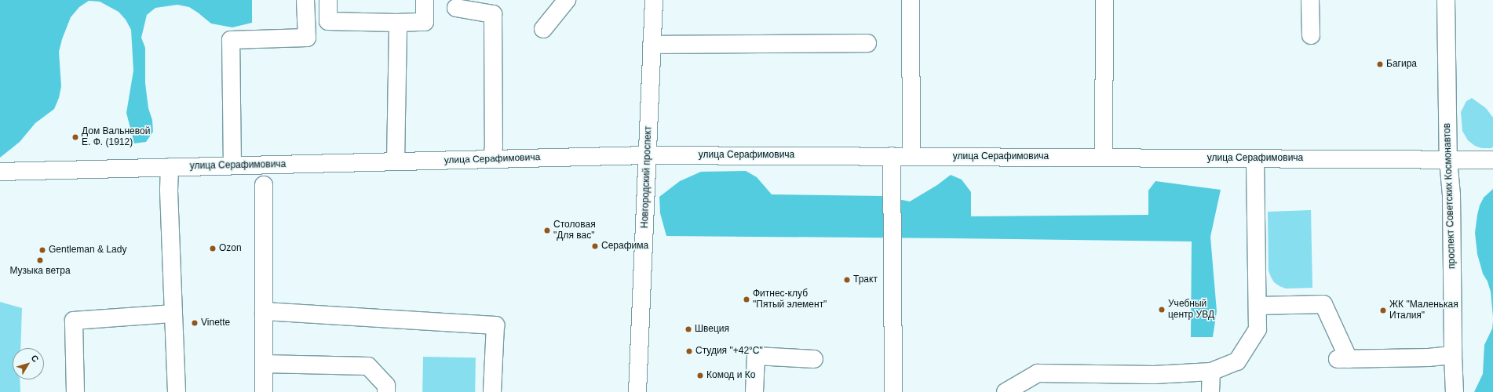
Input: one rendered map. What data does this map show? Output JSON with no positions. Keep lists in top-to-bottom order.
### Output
{
  "streets": {
    "street": ["улица Серафимовича", "Новгородский проспект", "проспект Советских Космонавтов"]
  },
  "crossings": [
    ["улица Серафимовича", "Новгородский проспект"],
    ["улица Серафимовича", "проспект Советских Космонавтов"]
  ],
  "places": [
    "Багира",
    "Дом Вальневой Е. Ф. (1912)",
    "Столовая \"Для вас\"",
    "Серафима",
    "Ozon",
    "Gentleman & Lady",
    "Музыка ветра",
    "Тракт",
    "Фитнес-клуб \"Пятый элемент\"",
    "Учебный центр УВД",
    "ЖК \"Маленькая Италия\"",
    "Vinette",
    "Швеция",
    "Студия \"+42°C\"",
    "Комод и Ко"
  ],
  "north": "top right"
}
